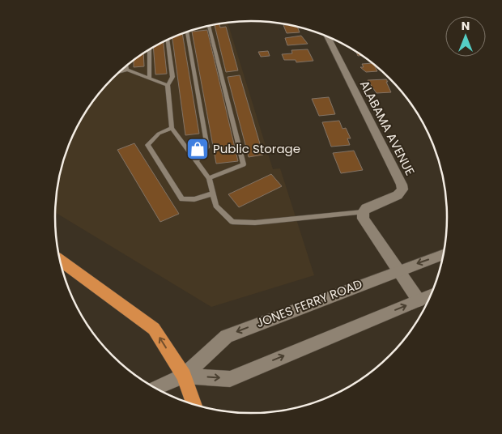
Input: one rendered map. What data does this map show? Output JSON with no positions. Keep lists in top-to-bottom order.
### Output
{
  "streets": {
    "main road": ["ALABAMA AVENUE", "JONES FERRY ROAD"]
  },
  "places": {
    "shop": ["Public Storage"]
  },
  "north": "top"
}
